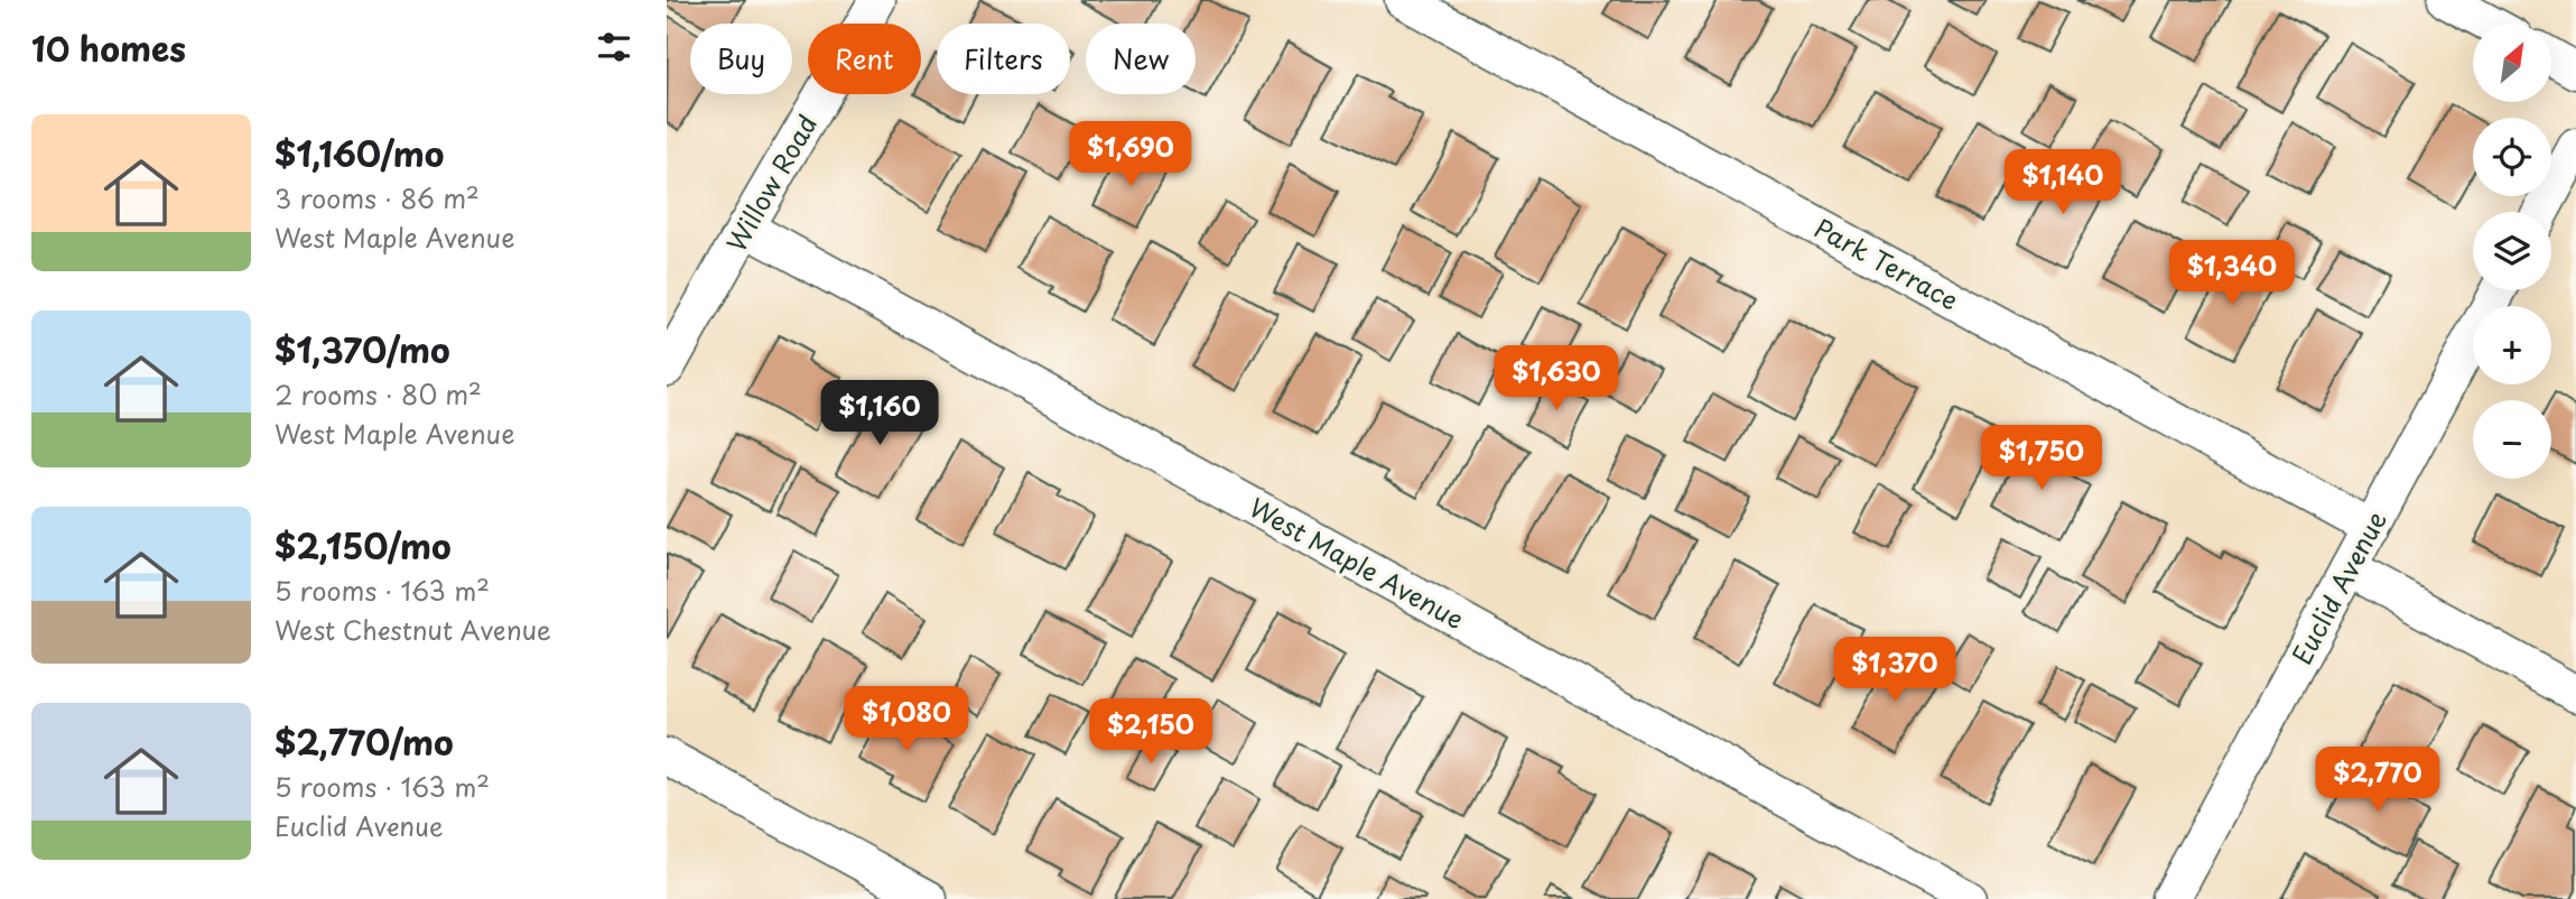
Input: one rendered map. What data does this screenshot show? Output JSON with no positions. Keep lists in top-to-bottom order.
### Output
{
  "streets": {
    "street": [
      "Willow Road",
      "Park Terrace",
      "West Maple Avenue",
      "Euclid Avenue"
    ]
  },
  "crossings": [
    ["Willow Road", "West Maple Avenue"],
    ["Park Terrace", "Euclid Avenue"]
  ],
  "north": "top right",
  "page": {
    "heading": "10 homes",
    "map_buttons": ["+", "−"],
    "chip": [
      "Buy",
      "Rent",
      "Filters",
      "New"
    ],
    "list": [
      {
        "name": "$1,160/mo",
        "note": "3 rooms · 86 m² · West Maple Avenue"
      },
      {
        "name": "$1,370/mo",
        "note": "2 rooms · 80 m² · West Maple Avenue"
      },
      {
        "name": "$2,150/mo",
        "note": "5 rooms · 163 m² · West Chestnut Avenue"
      },
      {
        "name": "$2,770/mo",
        "note": "5 rooms · 163 m² · Euclid Avenue"
      }
    ],
    "price": [
      "$1,690",
      "$1,140",
      "$1,340",
      "$1,630",
      "$1,160",
      "$1,750",
      "$1,370",
      "$1,080",
      "$2,150",
      "$2,770"
    ]
  }
}
